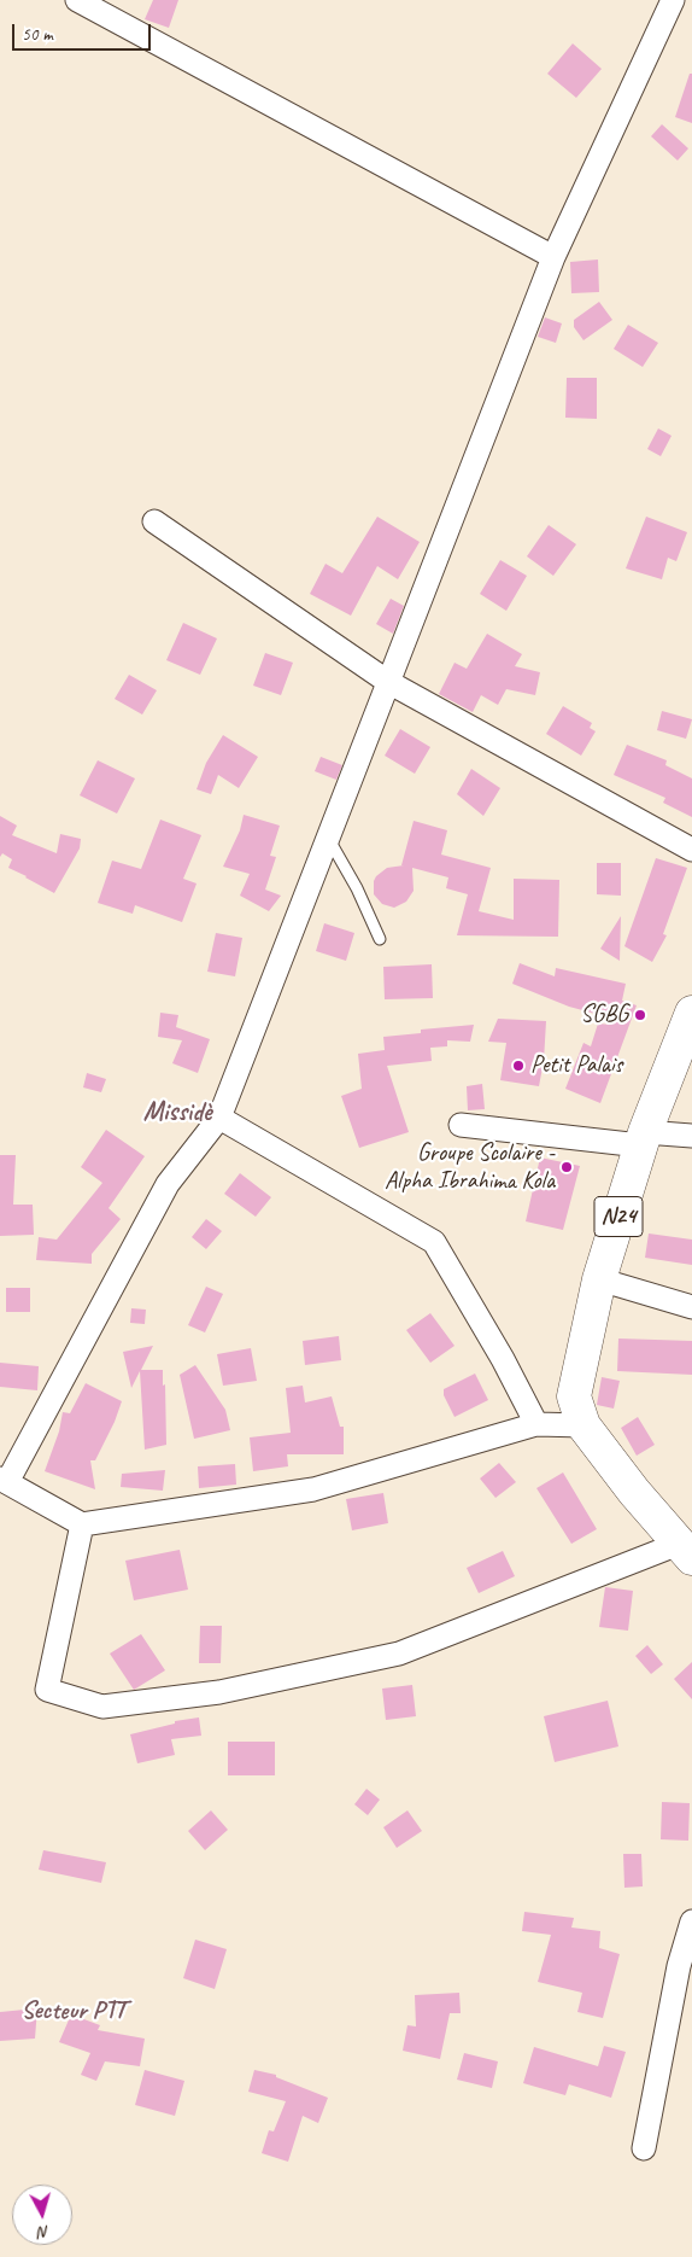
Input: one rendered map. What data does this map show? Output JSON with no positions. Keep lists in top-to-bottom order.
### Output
{
  "streets": {
    "main road": ["N24"]
  },
  "districts": ["Missidè", "Secteur PTT"],
  "places": ["SGBG", "Petit Palais", "Groupe Scolaire - Alpha Ibrahima Kola"],
  "scale_bar": "50 m",
  "north": "bottom"
}
